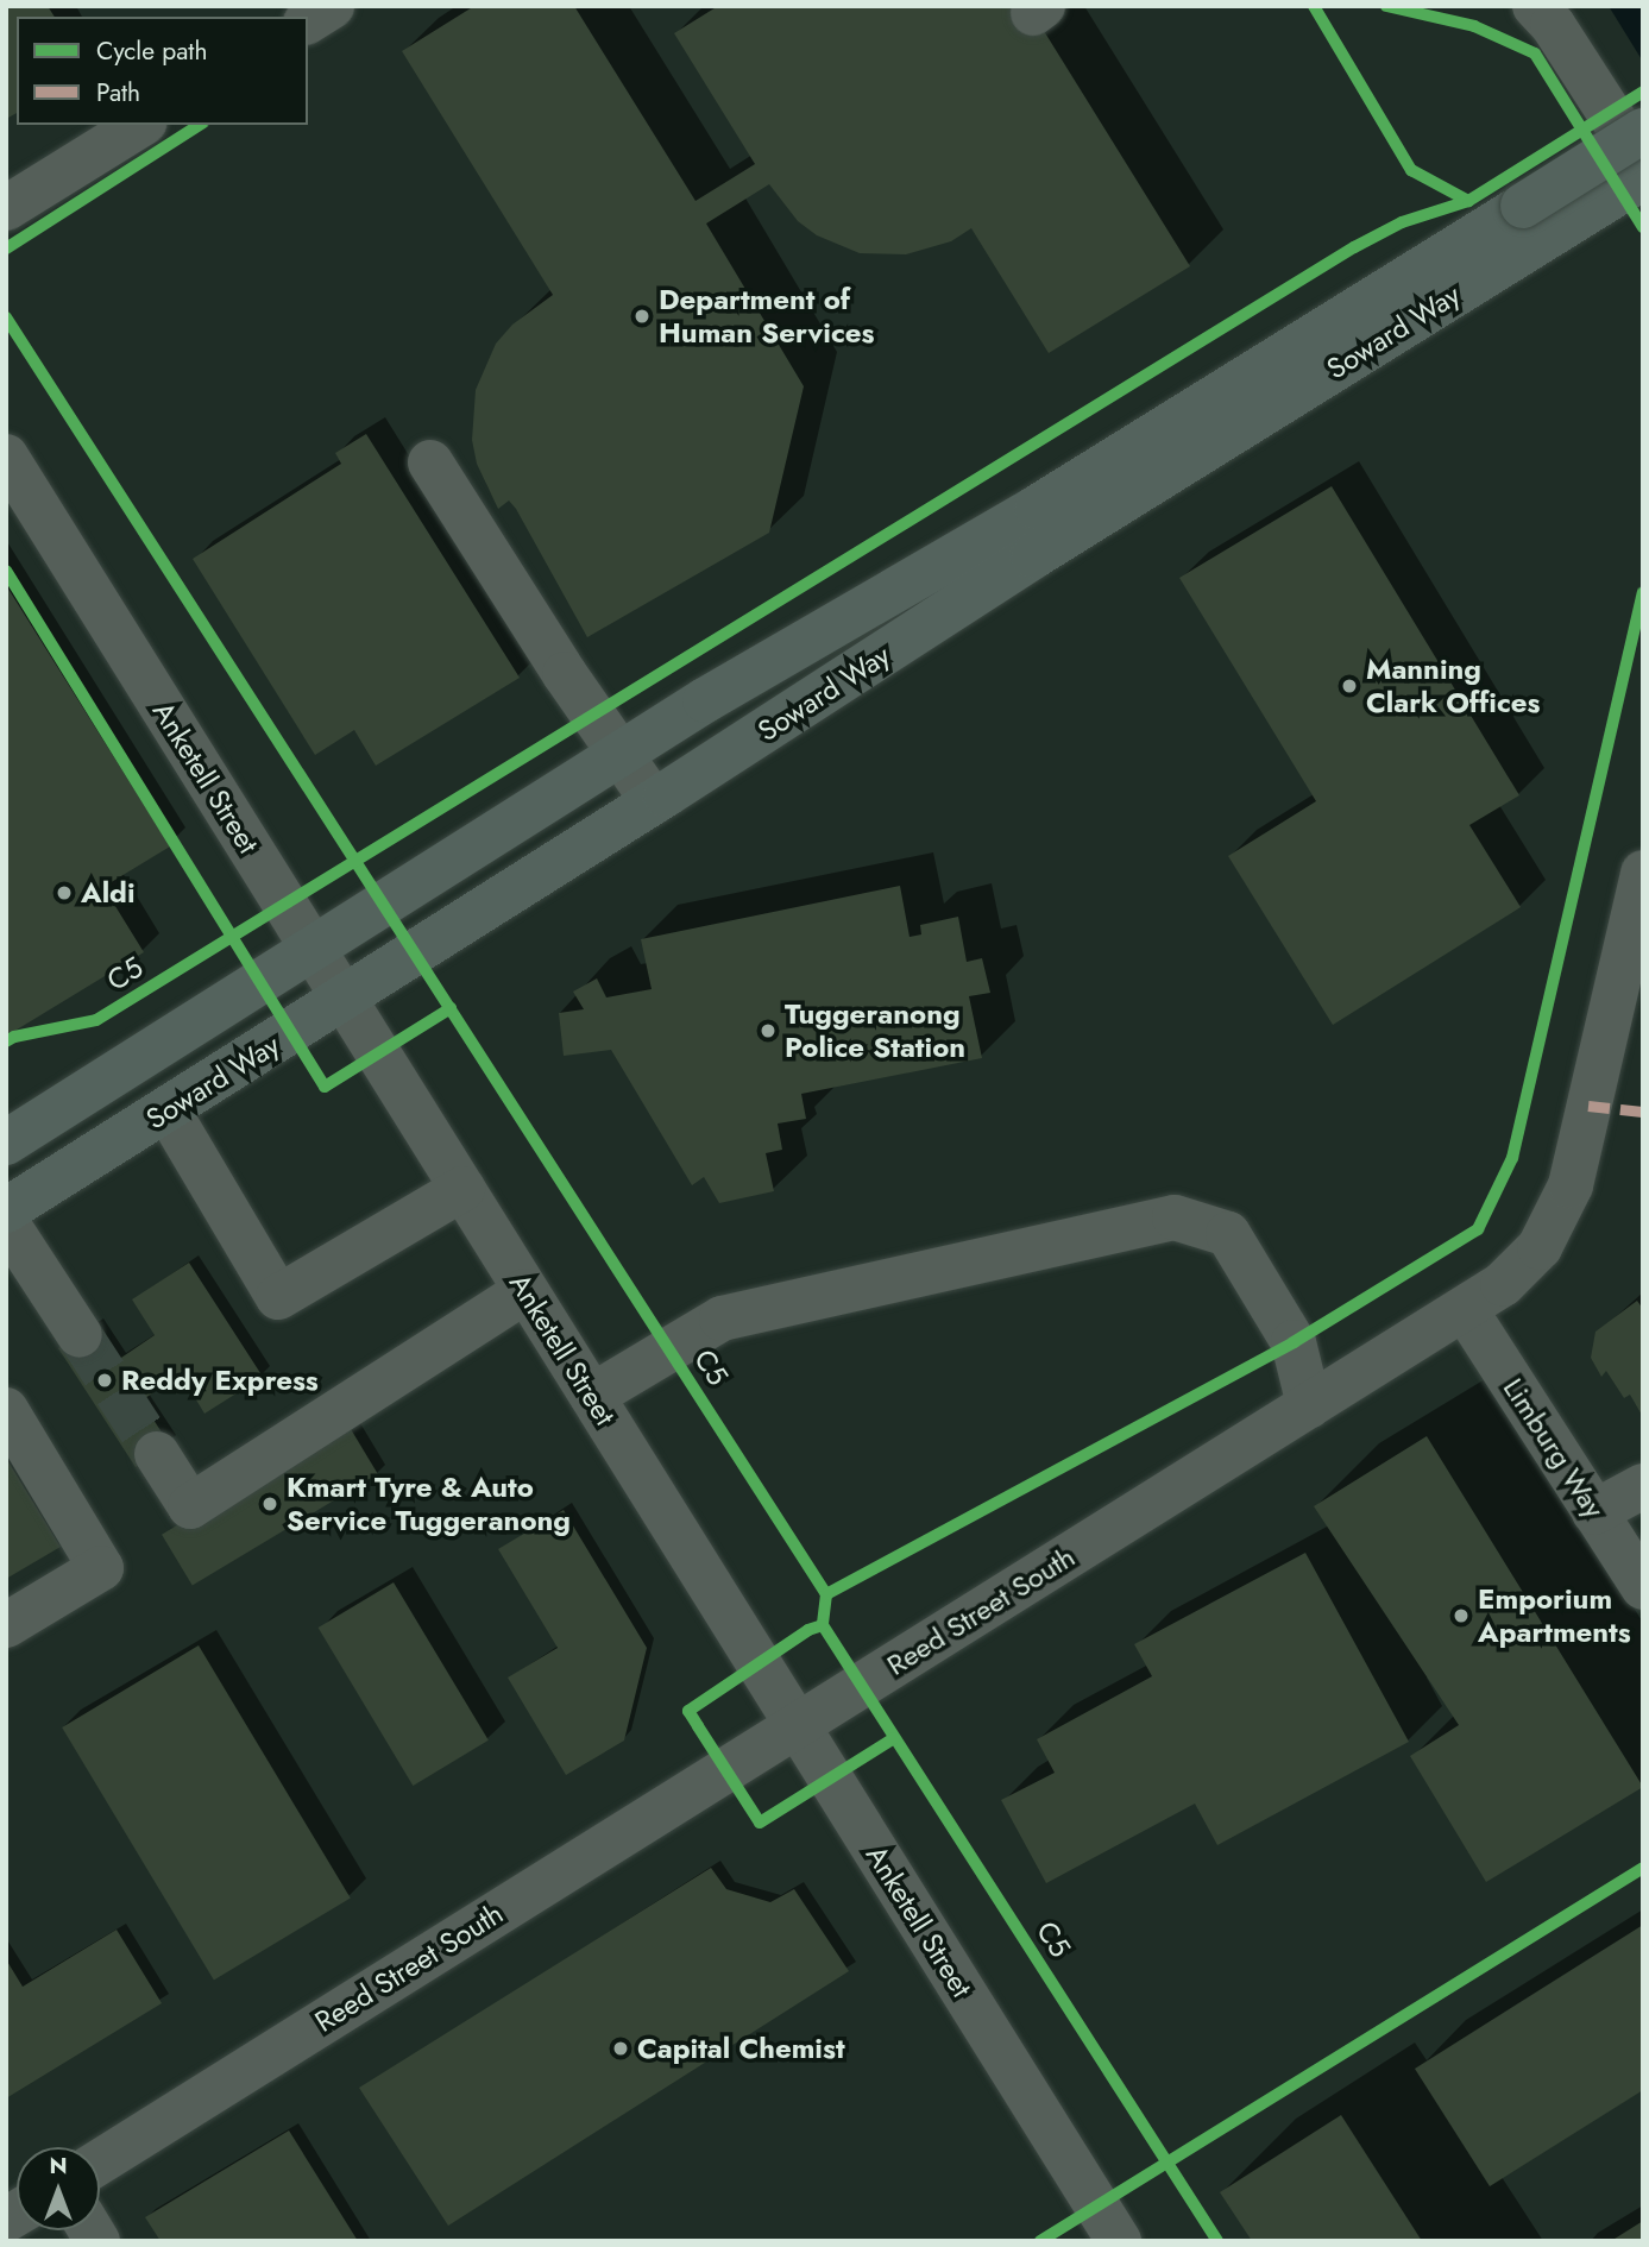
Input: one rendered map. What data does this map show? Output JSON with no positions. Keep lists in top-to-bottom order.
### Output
{
  "streets": {
    "main road": ["Soward Way"],
    "street": ["Anketell Street", "Limburg Way", "Reed Street South"],
    "cycle path": ["C5"]
  },
  "crossings": [
    ["Soward Way", "Anketell Street"],
    ["Anketell Street", "Reed Street South"],
    ["Limburg Way", "Reed Street South"]
  ],
  "places": [
    "Department of Human Services",
    "Manning Clark Offices",
    "Aldi",
    "Tuggeranong Police Station",
    "Reddy Express",
    "Kmart Tyre & Auto Service Tuggeranong",
    "Emporium Apartments",
    "Capital Chemist"
  ],
  "legend": ["Cycle path", "Path"],
  "north": "top"
}
